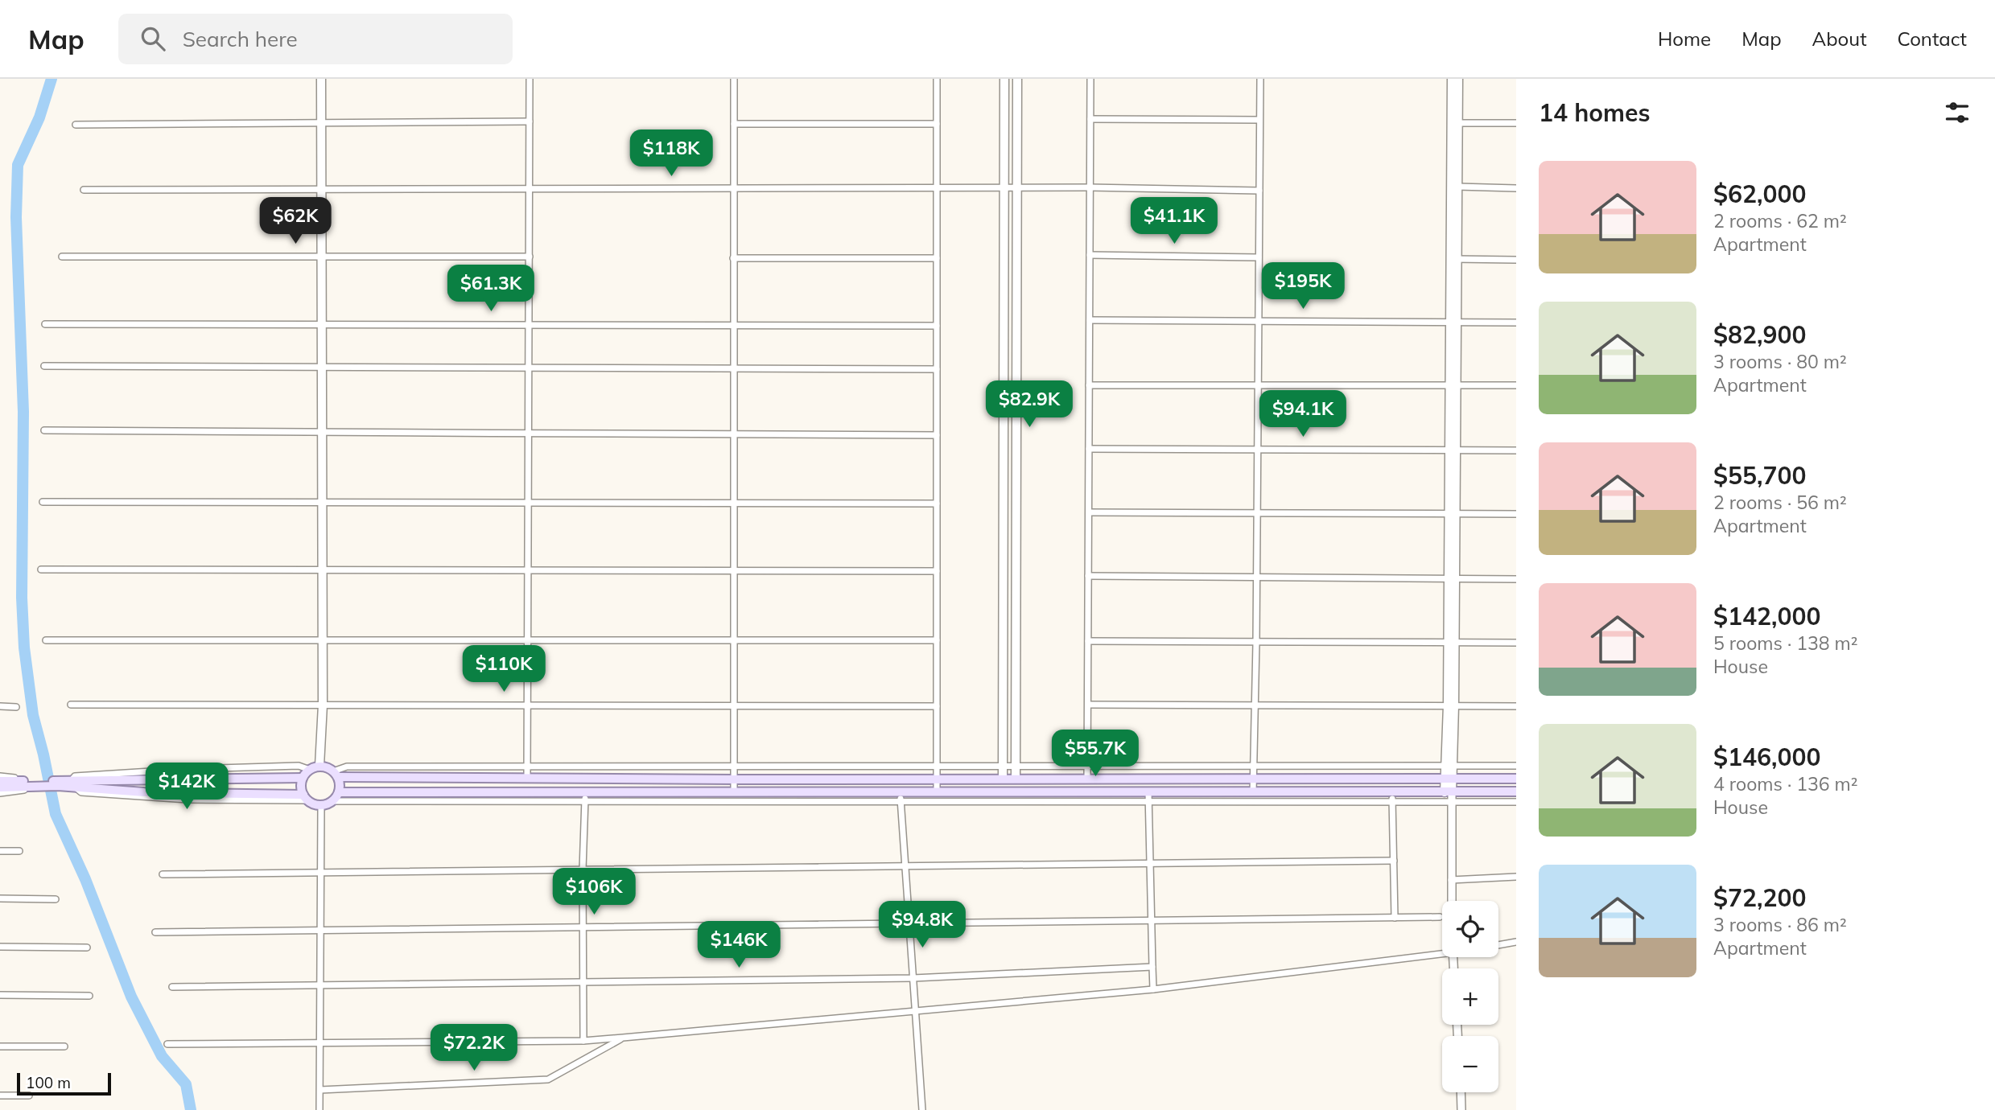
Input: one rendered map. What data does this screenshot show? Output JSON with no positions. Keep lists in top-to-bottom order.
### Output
{
  "scale_bar": "100 m",
  "page": {
    "header": "Map",
    "search": "Search here",
    "nav": [
      "Home",
      "Map",
      "About",
      "Contact"
    ],
    "heading": "14 homes",
    "price": [
      "$118K",
      "$62K",
      "$41.1K",
      "$195K",
      "$61.3K",
      "$82.9K",
      "$94.1K",
      "$110K",
      "$55.7K",
      "$142K",
      "$106K",
      "$94.8K",
      "$146K",
      "$72.2K"
    ],
    "list": [
      {
        "name": "$62,000",
        "note": "2 rooms · 62 m² · Apartment"
      },
      {
        "name": "$82,900",
        "note": "3 rooms · 80 m² · Apartment"
      },
      {
        "name": "$55,700",
        "note": "2 rooms · 56 m² · Apartment"
      },
      {
        "name": "$142,000",
        "note": "5 rooms · 138 m² · House"
      },
      {
        "name": "$146,000",
        "note": "4 rooms · 136 m² · House"
      },
      {
        "name": "$72,200",
        "note": "3 rooms · 86 m² · Apartment"
      }
    ],
    "map_buttons": ["+", "−"],
    "scale": "100 m"
  }
}
